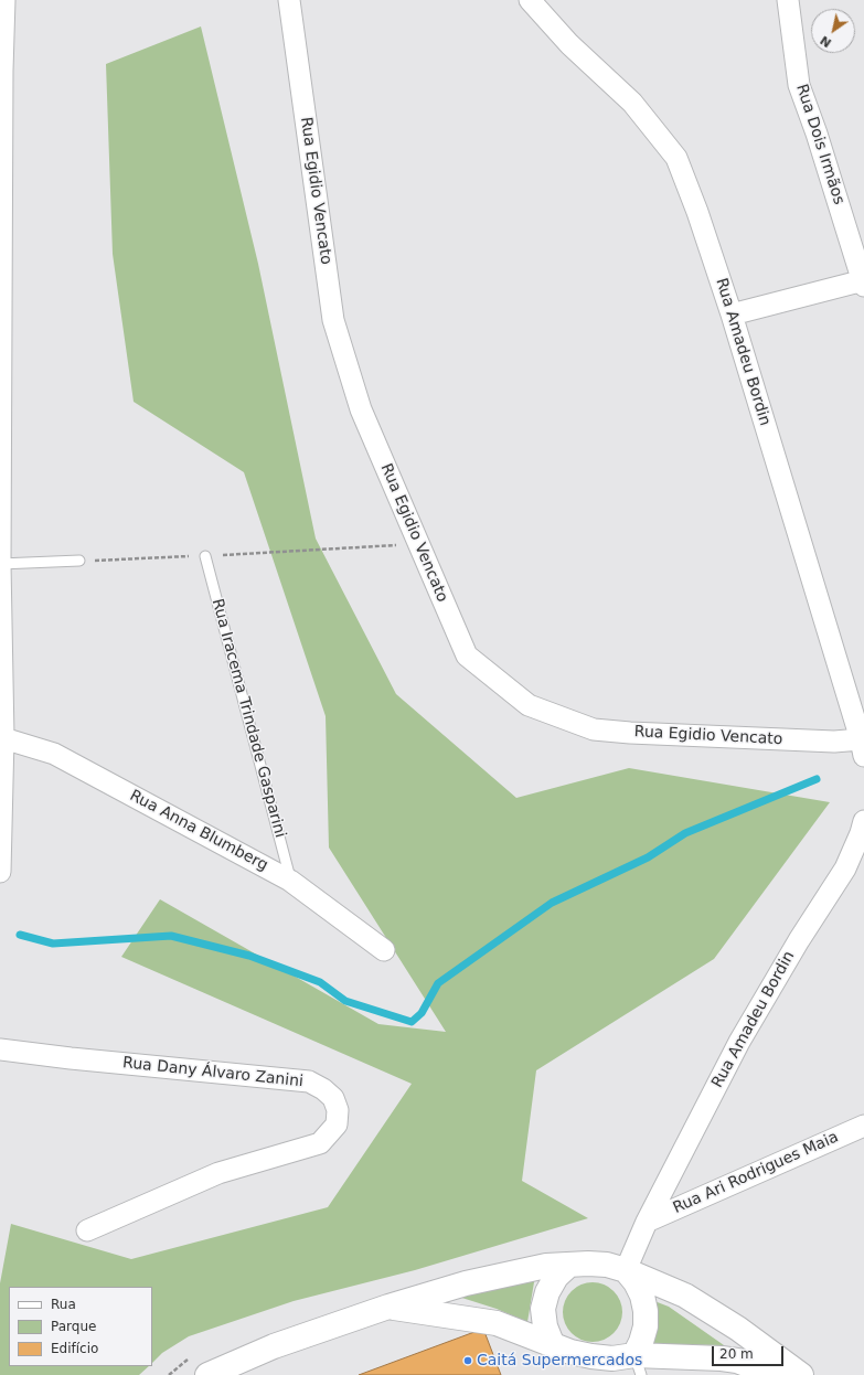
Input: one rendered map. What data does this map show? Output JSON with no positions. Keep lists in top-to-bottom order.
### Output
{
  "streets": {
    "street": [
      "Rua Dois Irmãos",
      "Rua Egidio Vencato",
      "Rua Amadeu Bordin",
      "Rua Anna Blumberg",
      "Rua Dany Álvaro Zanini",
      "Rua Ari Rodrigues Maia"
    ],
    "lane": ["Rua Iracema Trindade Gasparini"]
  },
  "crossings": [
    ["Rua Egidio Vencato", "Rua Amadeu Bordin"],
    ["Rua Amadeu Bordin", "Rua Ari Rodrigues Maia"],
    ["Rua Iracema Trindade Gasparini", "Rua Anna Blumberg"]
  ],
  "places": ["Caitá Supermercados"],
  "legend": ["Rua", "Parque", "Edifício"],
  "scale_bar": "20 m",
  "north": "bottom left"
}
